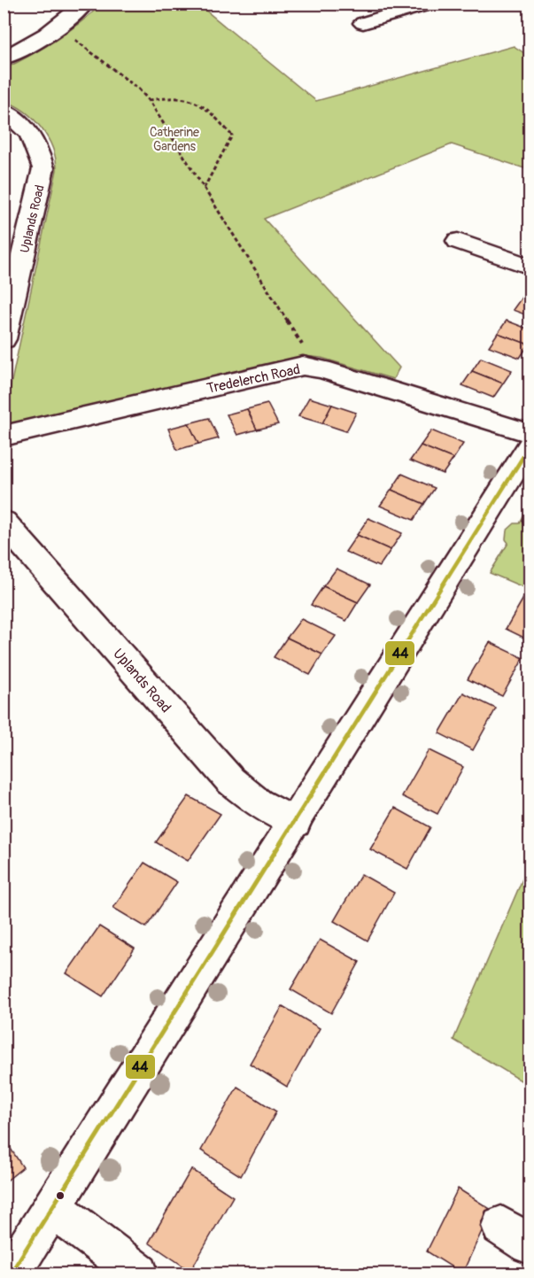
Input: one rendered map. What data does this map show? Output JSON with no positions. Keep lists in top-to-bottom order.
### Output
{
  "streets": {
    "street": ["Uplands Road", "Tredelerch Road"]
  },
  "parks": ["Catherine Gardens"],
  "lines": ["transit line 44"]
}
